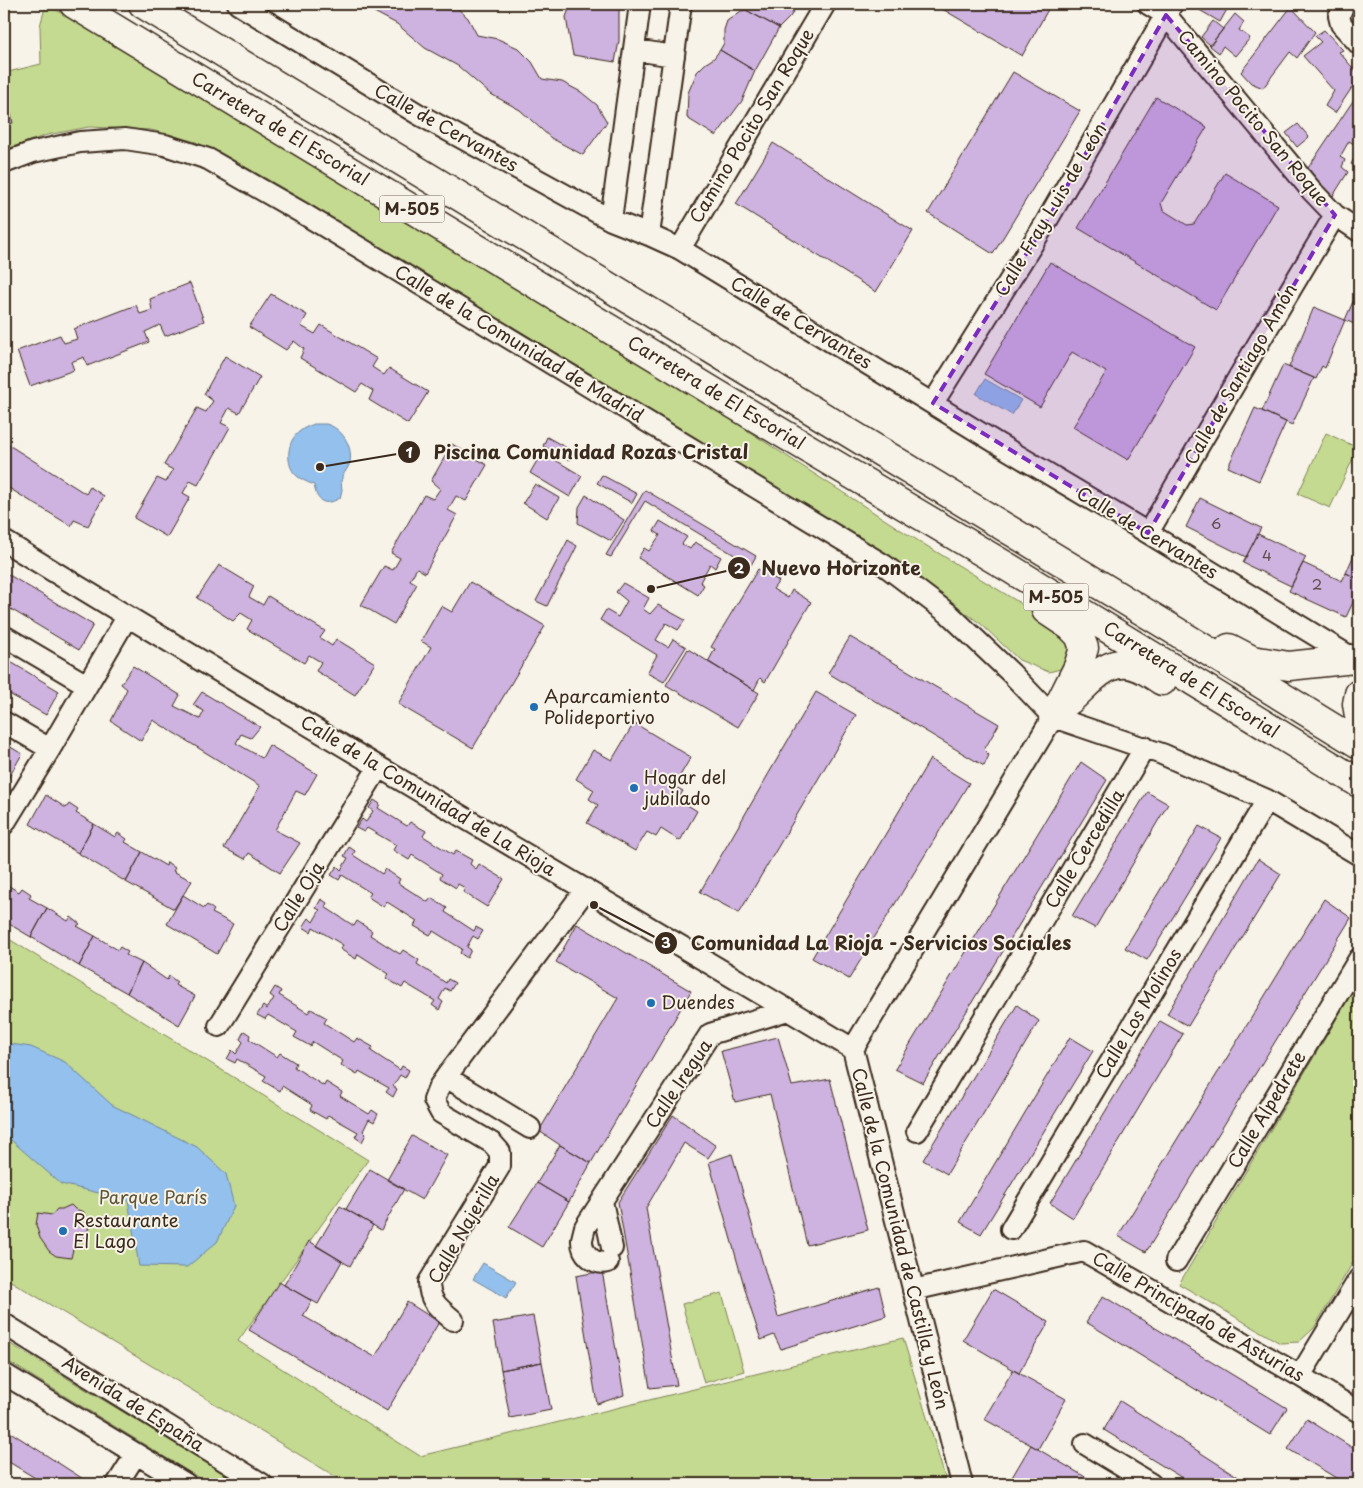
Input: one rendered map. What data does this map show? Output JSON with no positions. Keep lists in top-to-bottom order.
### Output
{
  "streets": {
    "highway": ["Carretera de El Escorial", "M-505"],
    "street": [
      "Camino Pocito San Roque",
      "Calle de Cervantes",
      "Calle Fray Luis de León",
      "Calle de la Comunidad de Madrid",
      "Calle de Santiago Amón",
      "Calle de la Comunidad de La Rioja",
      "Calle Cercedilla",
      "Calle Oja",
      "Calle Los Molinos",
      "Calle Iregua",
      "Calle Alpedrete",
      "Calle Najerilla",
      "Calle de la Comunidad de Castilla y León",
      "Calle Principado de Asturias",
      "Avenida de España"
    ]
  },
  "crossings": [
    ["Camino Pocito San Roque", "Calle de Cervantes"],
    ["Camino Pocito San Roque", "Calle Fray Luis de León"],
    ["Camino Pocito San Roque", "Calle de Santiago Amón"],
    ["Calle de Cervantes", "M-505"],
    ["Calle de Cervantes", "Calle Fray Luis de León"],
    ["Calle de Cervantes", "Calle de Santiago Amón"],
    ["Carretera de El Escorial", "M-505"],
    ["M-505", "Calle de la Comunidad de Madrid"],
    ["M-505", "Calle de la Comunidad de Castilla y León"],
    ["Calle de la Comunidad de Madrid", "Calle Cercedilla"],
    ["Calle de la Comunidad de Madrid", "Calle Los Molinos"],
    ["Calle de la Comunidad de Madrid", "Calle de la Comunidad de Castilla y León"],
    ["Calle de la Comunidad de La Rioja", "Calle Oja"],
    ["Calle de la Comunidad de La Rioja", "Calle Iregua"],
    ["Calle de la Comunidad de La Rioja", "Calle Najerilla"],
    ["Calle de la Comunidad de La Rioja", "Calle de la Comunidad de Castilla y León"],
    ["Calle de la Comunidad de Castilla y León", "Calle Principado de Asturias"]
  ],
  "parks": ["Parque París"],
  "places": [
    "Piscina Comunidad Rozas Cristal",
    "Nuevo Horizonte",
    "Aparcamiento Polideportivo",
    "Hogar del jubilado",
    "Comunidad La Rioja - Servicios Sociales",
    "Duendes",
    "Restaurante El Lago"
  ],
  "house_numbers": ["6", "4", "2"]
}
